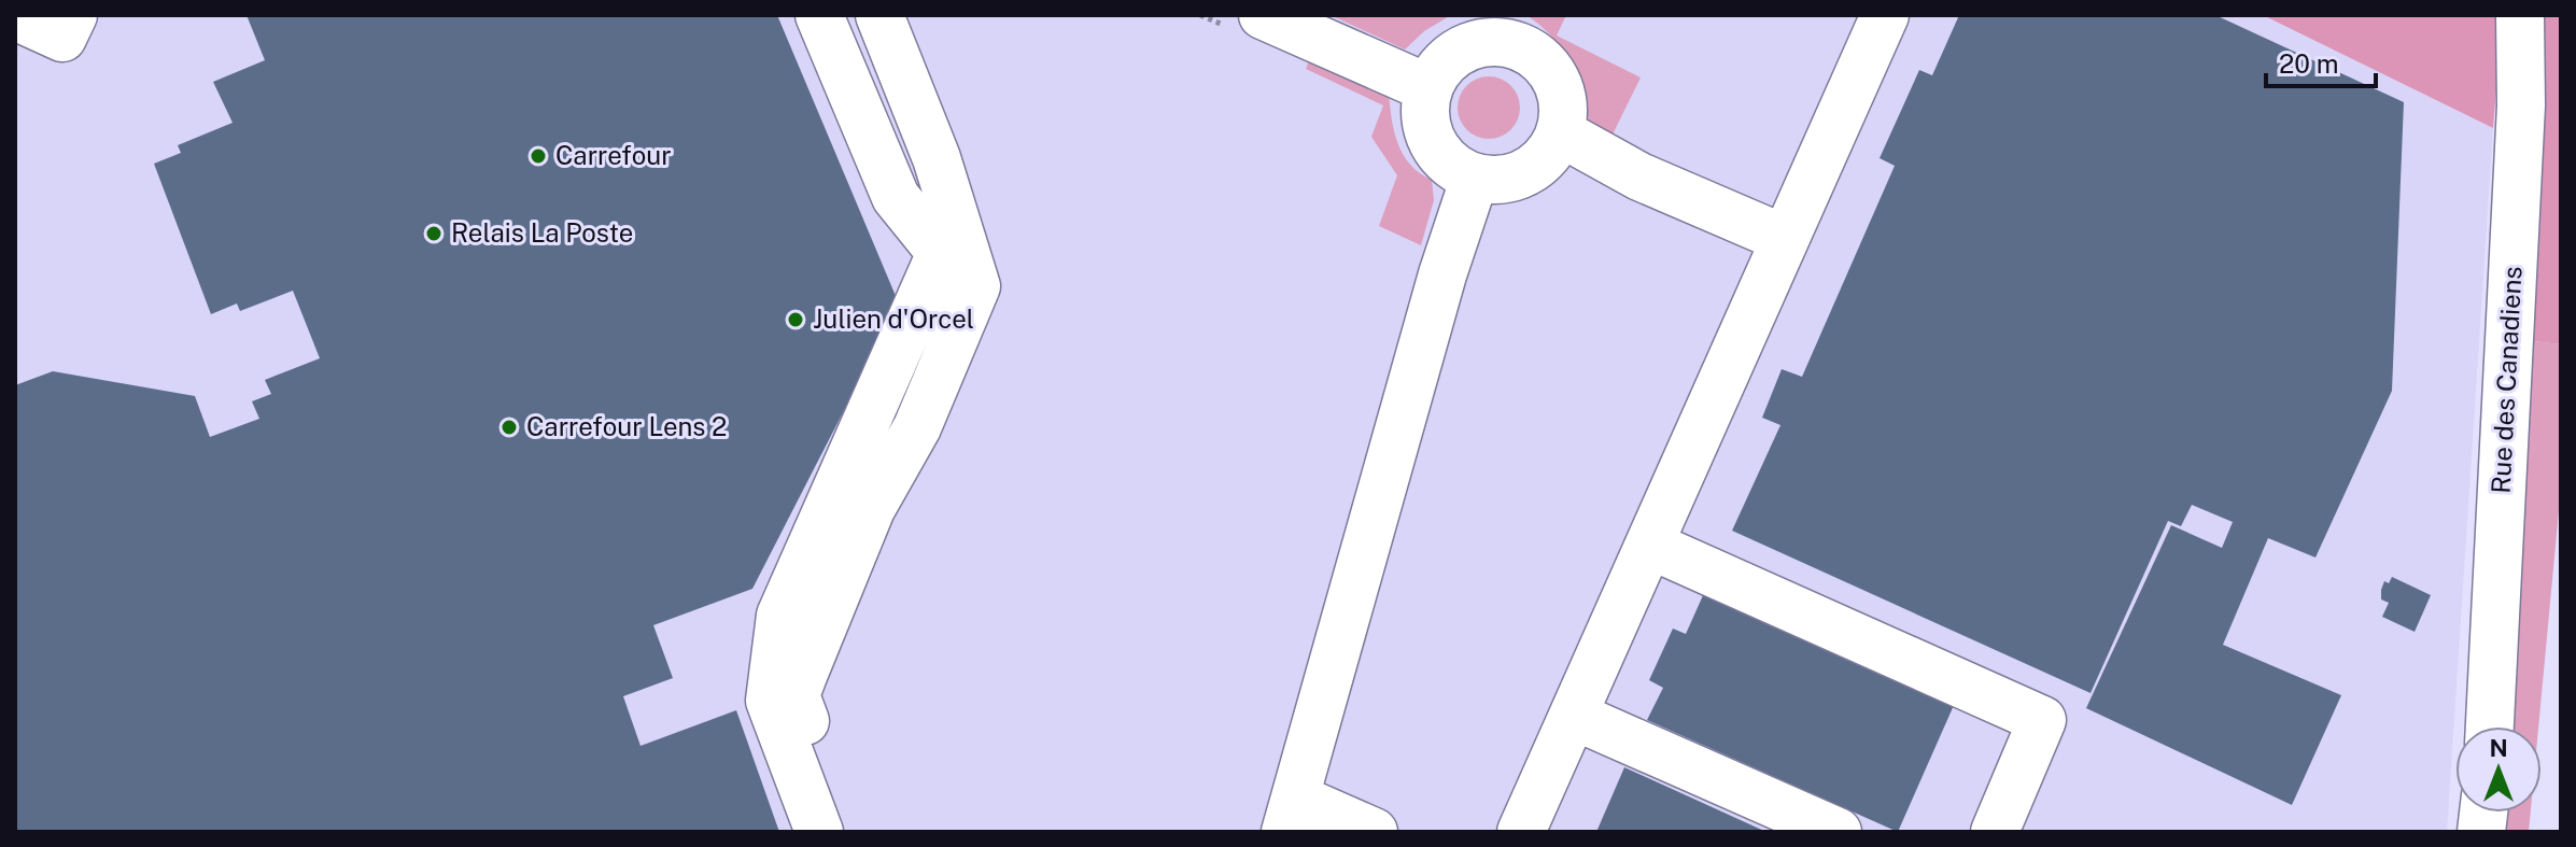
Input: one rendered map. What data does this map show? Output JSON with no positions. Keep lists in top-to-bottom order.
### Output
{
  "streets": {
    "street": ["Rue des Canadiens"]
  },
  "places": [
    "Carrefour",
    "Relais La Poste",
    "Julien d'Orcel",
    "Carrefour Lens 2"
  ],
  "scale_bar": "20 m",
  "north": "top"
}
